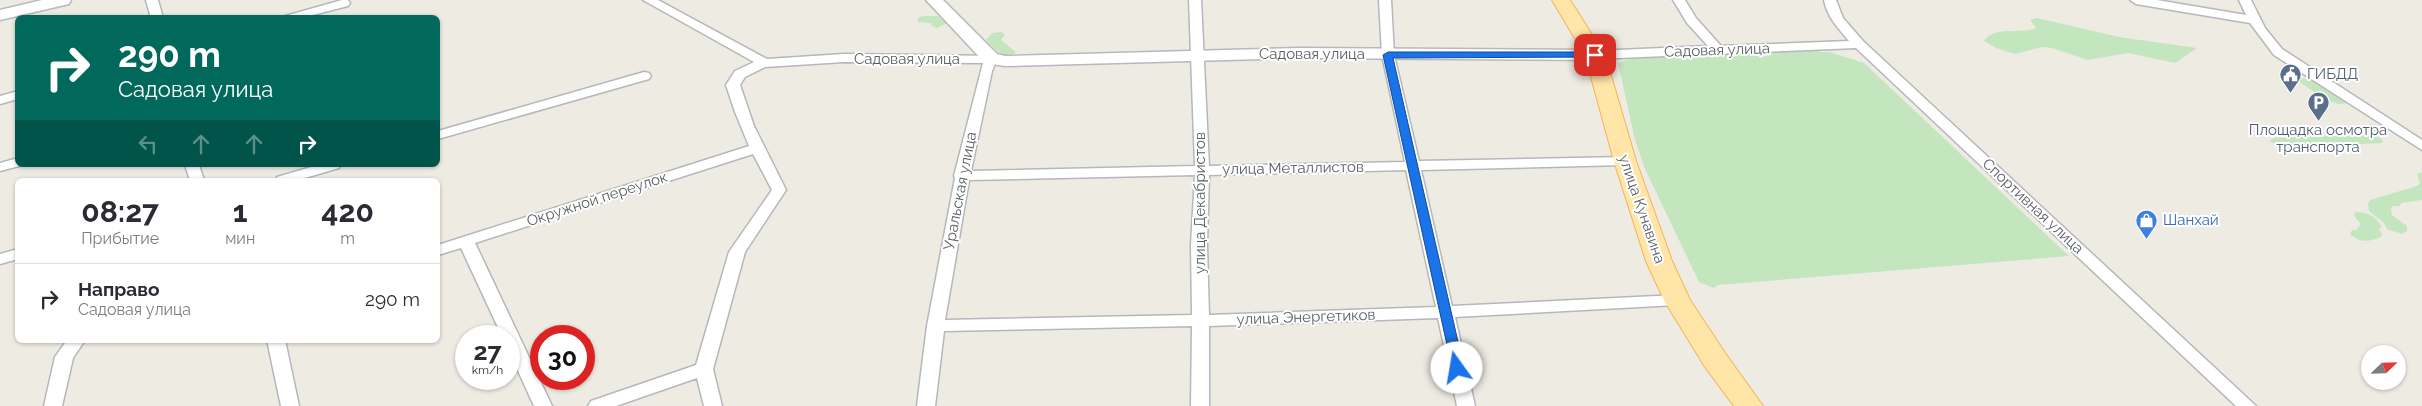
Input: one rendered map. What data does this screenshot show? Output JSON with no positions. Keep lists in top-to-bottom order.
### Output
{
  "streets": {
    "main road": ["улица Кунавина"],
    "street": [
      "Садовая улица",
      "улица Металлистов",
      "Уральская улица",
      "Окружной переулок",
      "улица Декабристов",
      "Спортивная улица",
      "улица Энергетиков"
    ]
  },
  "crossings": [
    ["Садовая улица", "Уральская улица"],
    ["Садовая улица", "улица Декабристов"],
    ["Садовая улица", "Спортивная улица"],
    ["Садовая улица", "улица Кунавина"],
    ["улица Металлистов", "Уральская улица"],
    ["улица Металлистов", "улица Декабристов"],
    ["улица Металлистов", "улица Кунавина"],
    ["Уральская улица", "улица Энергетиков"],
    ["улица Декабристов", "улица Энергетиков"],
    ["улица Кунавина", "улица Энергетиков"]
  ],
  "places": {
    "public building": ["ГИБДД"],
    "parking": ["Площадка осмотра транспорта"],
    "shop": ["Шанхай"]
  },
  "north": "top right",
  "page": {
    "turn": ["290 m", "Садовая улица"],
    "eta": [
      "08:27",
      "Прибытие",
      "1",
      "мин",
      "420",
      "m"
    ],
    "list": [
      {
        "name": "Направо",
        "note": "Садовая улица",
        "value": "290 m"
      }
    ],
    "speed": "27 km/h",
    "limit": "30"
  }
}
